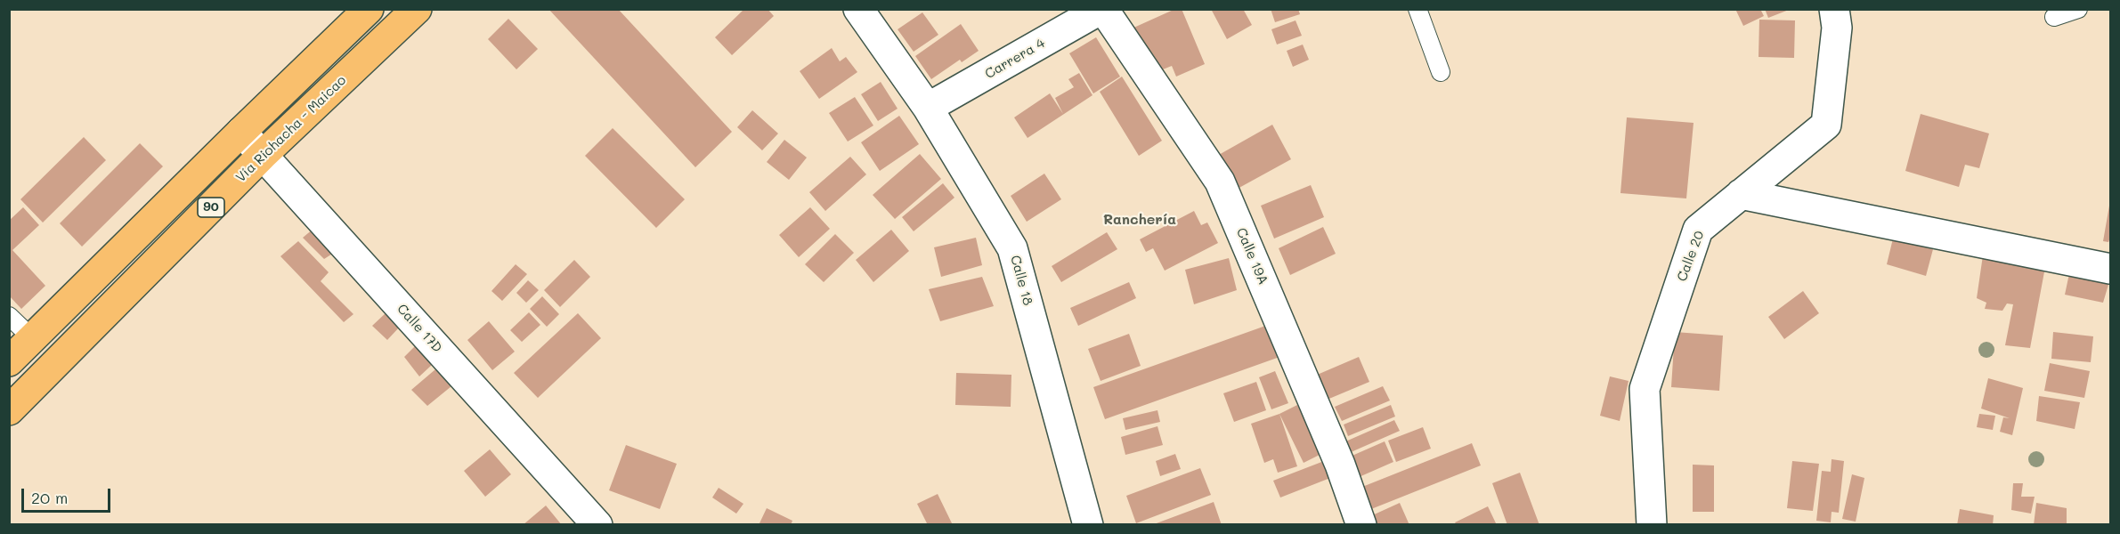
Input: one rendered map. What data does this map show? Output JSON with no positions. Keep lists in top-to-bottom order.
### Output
{
  "streets": {
    "highway": ["Vía Riohacha - Maicao", "90"],
    "street": [
      "Carrera 4",
      "Calle 19A",
      "Calle 20",
      "Calle 18",
      "Calle 17D"
    ]
  },
  "crossings": [
    ["Carrera 4", "Calle 19A"],
    ["Carrera 4", "Calle 18"],
    ["Vía Riohacha - Maicao", "Calle 17D"],
    ["90", "Calle 17D"]
  ],
  "districts": ["Ranchería"],
  "scale_bar": "20 m"
}
